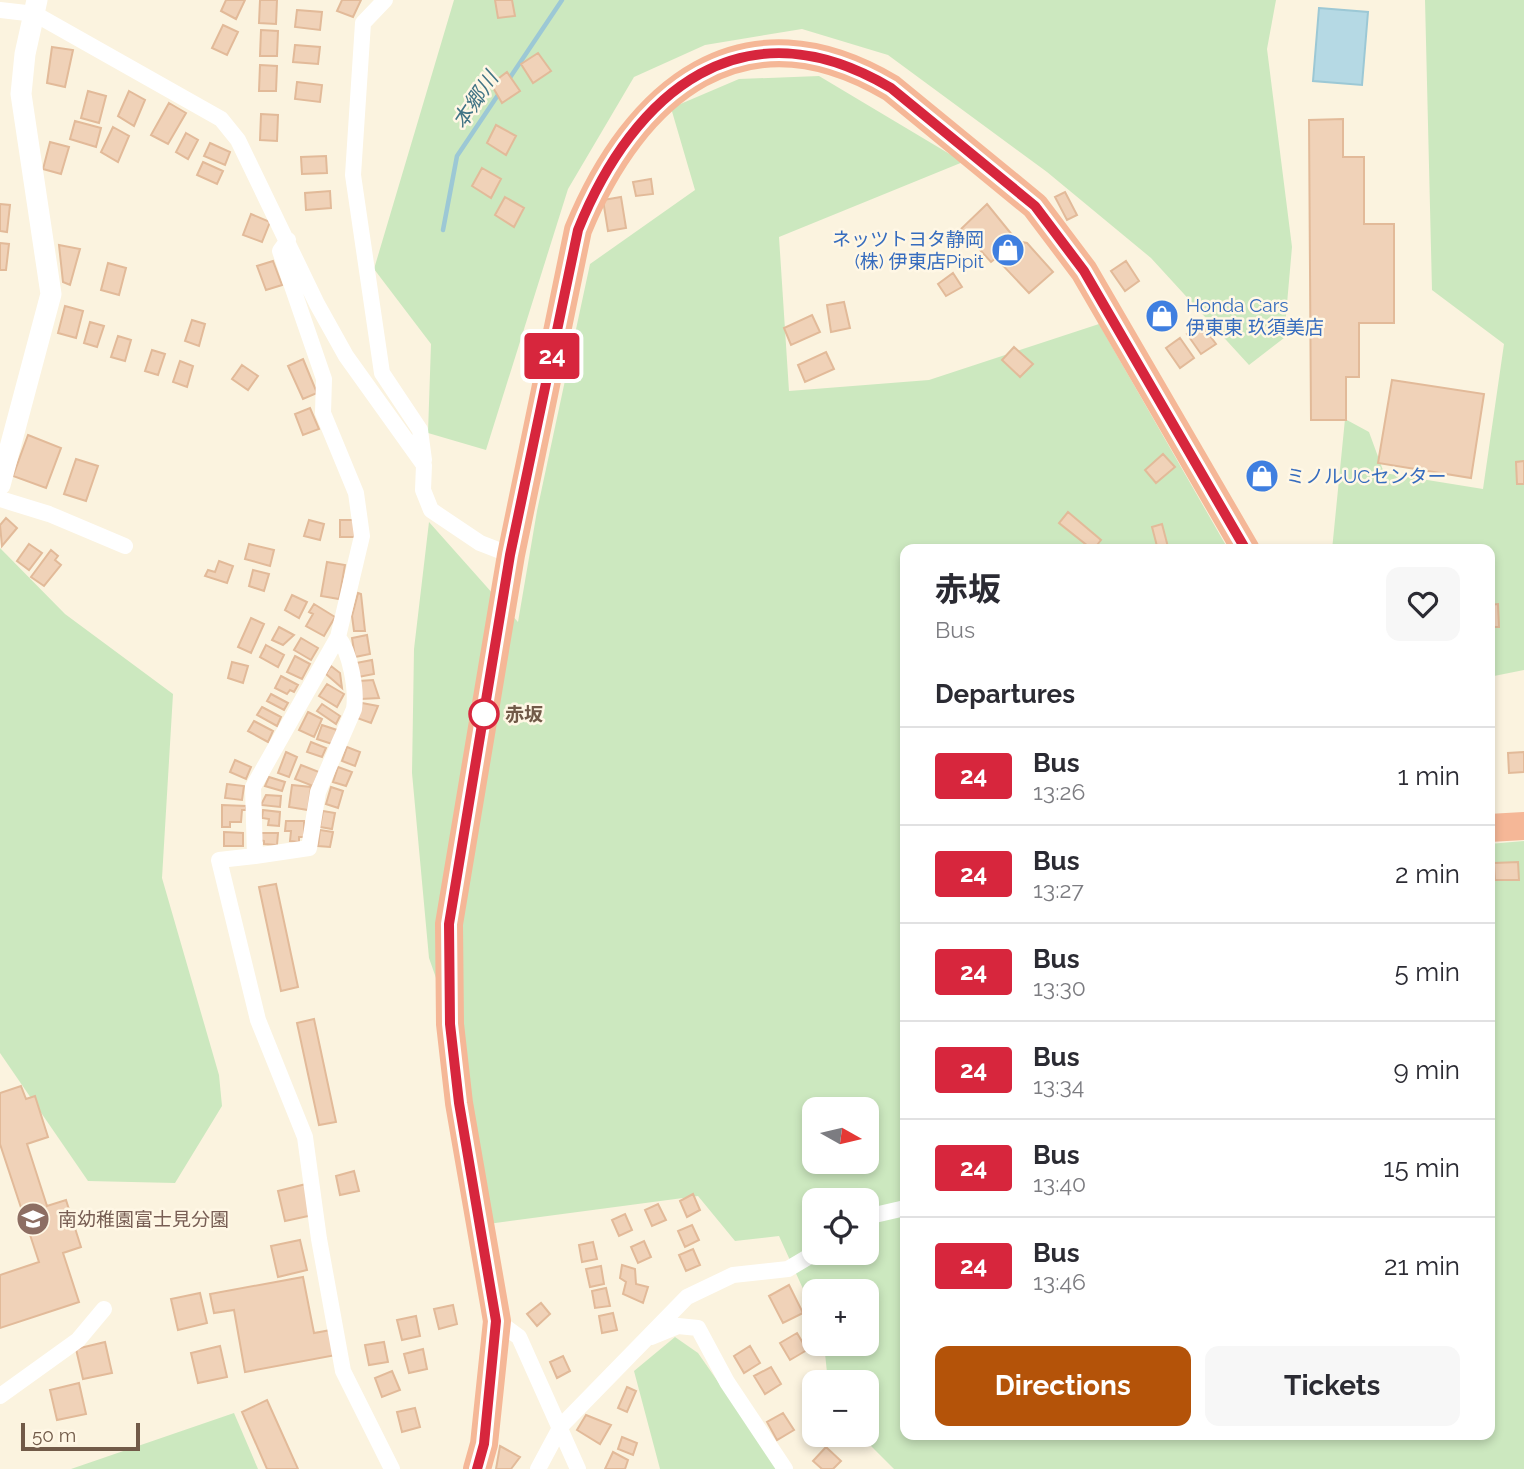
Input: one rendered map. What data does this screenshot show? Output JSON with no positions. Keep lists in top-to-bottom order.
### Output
{
  "water": ["本郷川"],
  "places": {
    "shop": ["ネッツトヨタ静岡 (株) 伊東店Pipit", "Honda Cars 伊東東 玖須美店", "ミノルUCセンター"],
    "other": ["赤坂"],
    "school or university": ["南幼稚園富士見分園"]
  },
  "lines": ["bus line 24"],
  "scale_bar": "50 m",
  "north": "right",
  "page": {
    "on_map": "24",
    "heading": [
      ["赤坂", "Bus"],
      "Departures"
    ],
    "list": [
      {
        "mark": "24",
        "name": "Bus",
        "note": "13:26",
        "value": "1 min"
      },
      {
        "mark": "24",
        "name": "Bus",
        "note": "13:27",
        "value": "2 min"
      },
      {
        "mark": "24",
        "name": "Bus",
        "note": "13:30",
        "value": "5 min"
      },
      {
        "mark": "24",
        "name": "Bus",
        "note": "13:34",
        "value": "9 min"
      },
      {
        "mark": "24",
        "name": "Bus",
        "note": "13:40",
        "value": "15 min"
      },
      {
        "mark": "24",
        "name": "Bus",
        "note": "13:46",
        "value": "21 min"
      }
    ],
    "map_buttons": ["+", "−"],
    "buttons": ["Directions", "Tickets"],
    "scale": "50 m"
  }
}
